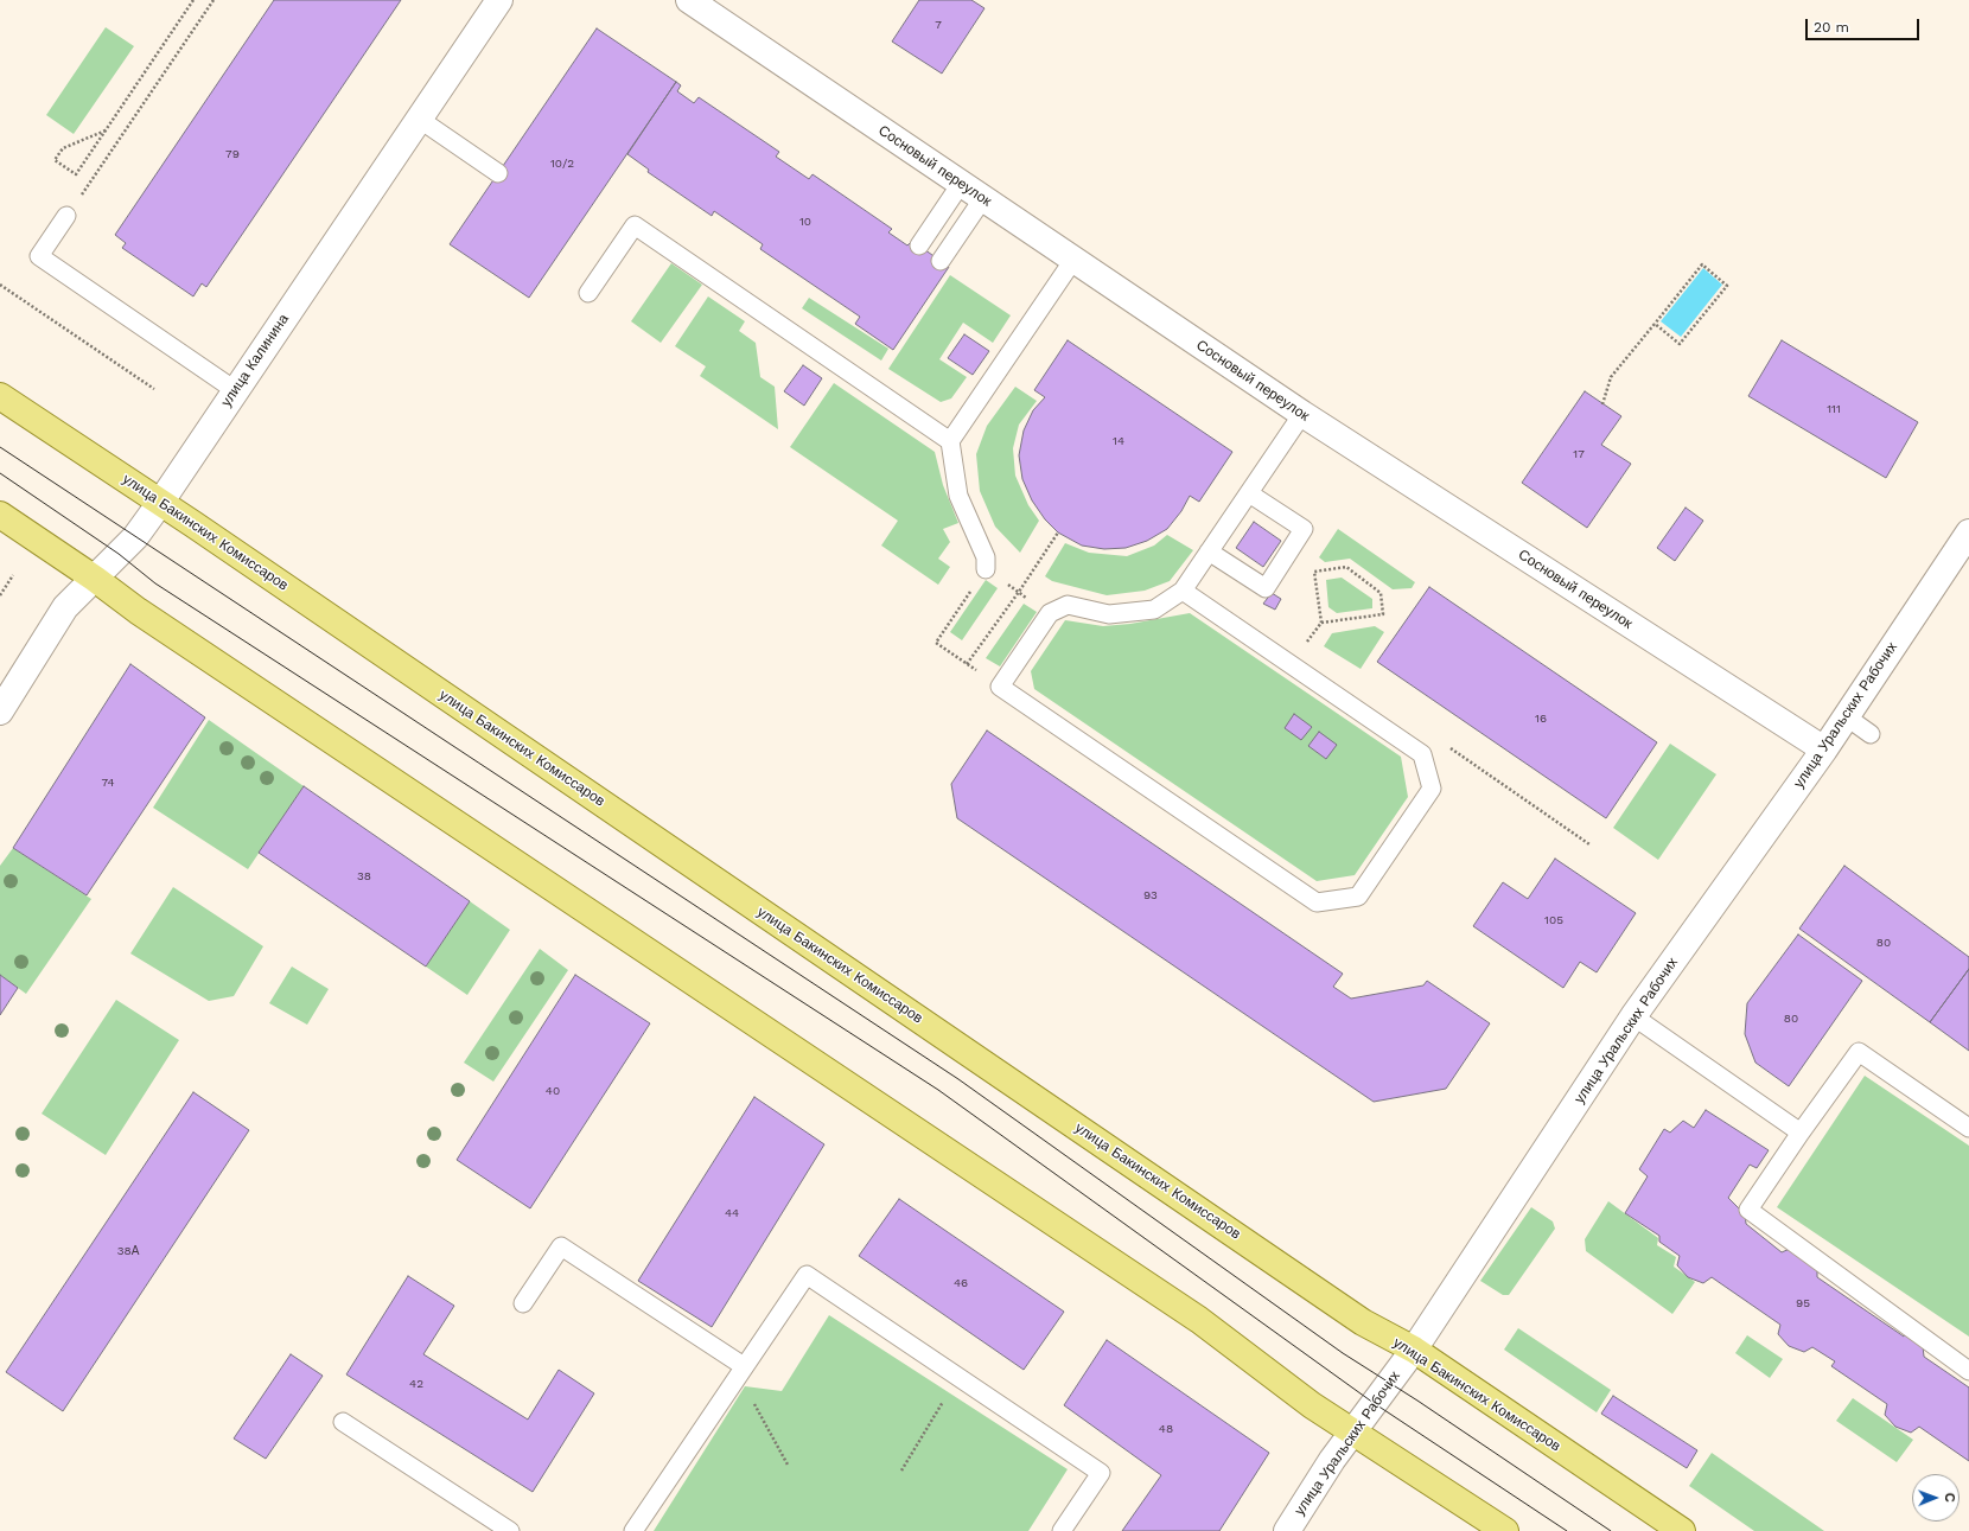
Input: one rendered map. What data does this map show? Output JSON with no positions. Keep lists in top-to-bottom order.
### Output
{
  "streets": {
    "main road": ["улица Бакинских Комиссаров"],
    "street": ["Сосновый переулок", "улица Калинина", "улица Уральских Рабочих"]
  },
  "crossings": [
    ["Сосновый переулок", "улица Уральских Рабочих"],
    ["улица Калинина", "улица Бакинских Комиссаров"],
    ["улица Бакинских Комиссаров", "улица Уральских Рабочих"]
  ],
  "house_numbers": [
    "7",
    "79",
    "10/2",
    "10",
    "111",
    "14",
    "17",
    "16",
    "74",
    "38",
    "93",
    "105",
    "80",
    "80",
    "40",
    "44",
    "38А",
    "46",
    "95",
    "42",
    "48"
  ],
  "scale_bar": "20 m",
  "north": "right"
}
